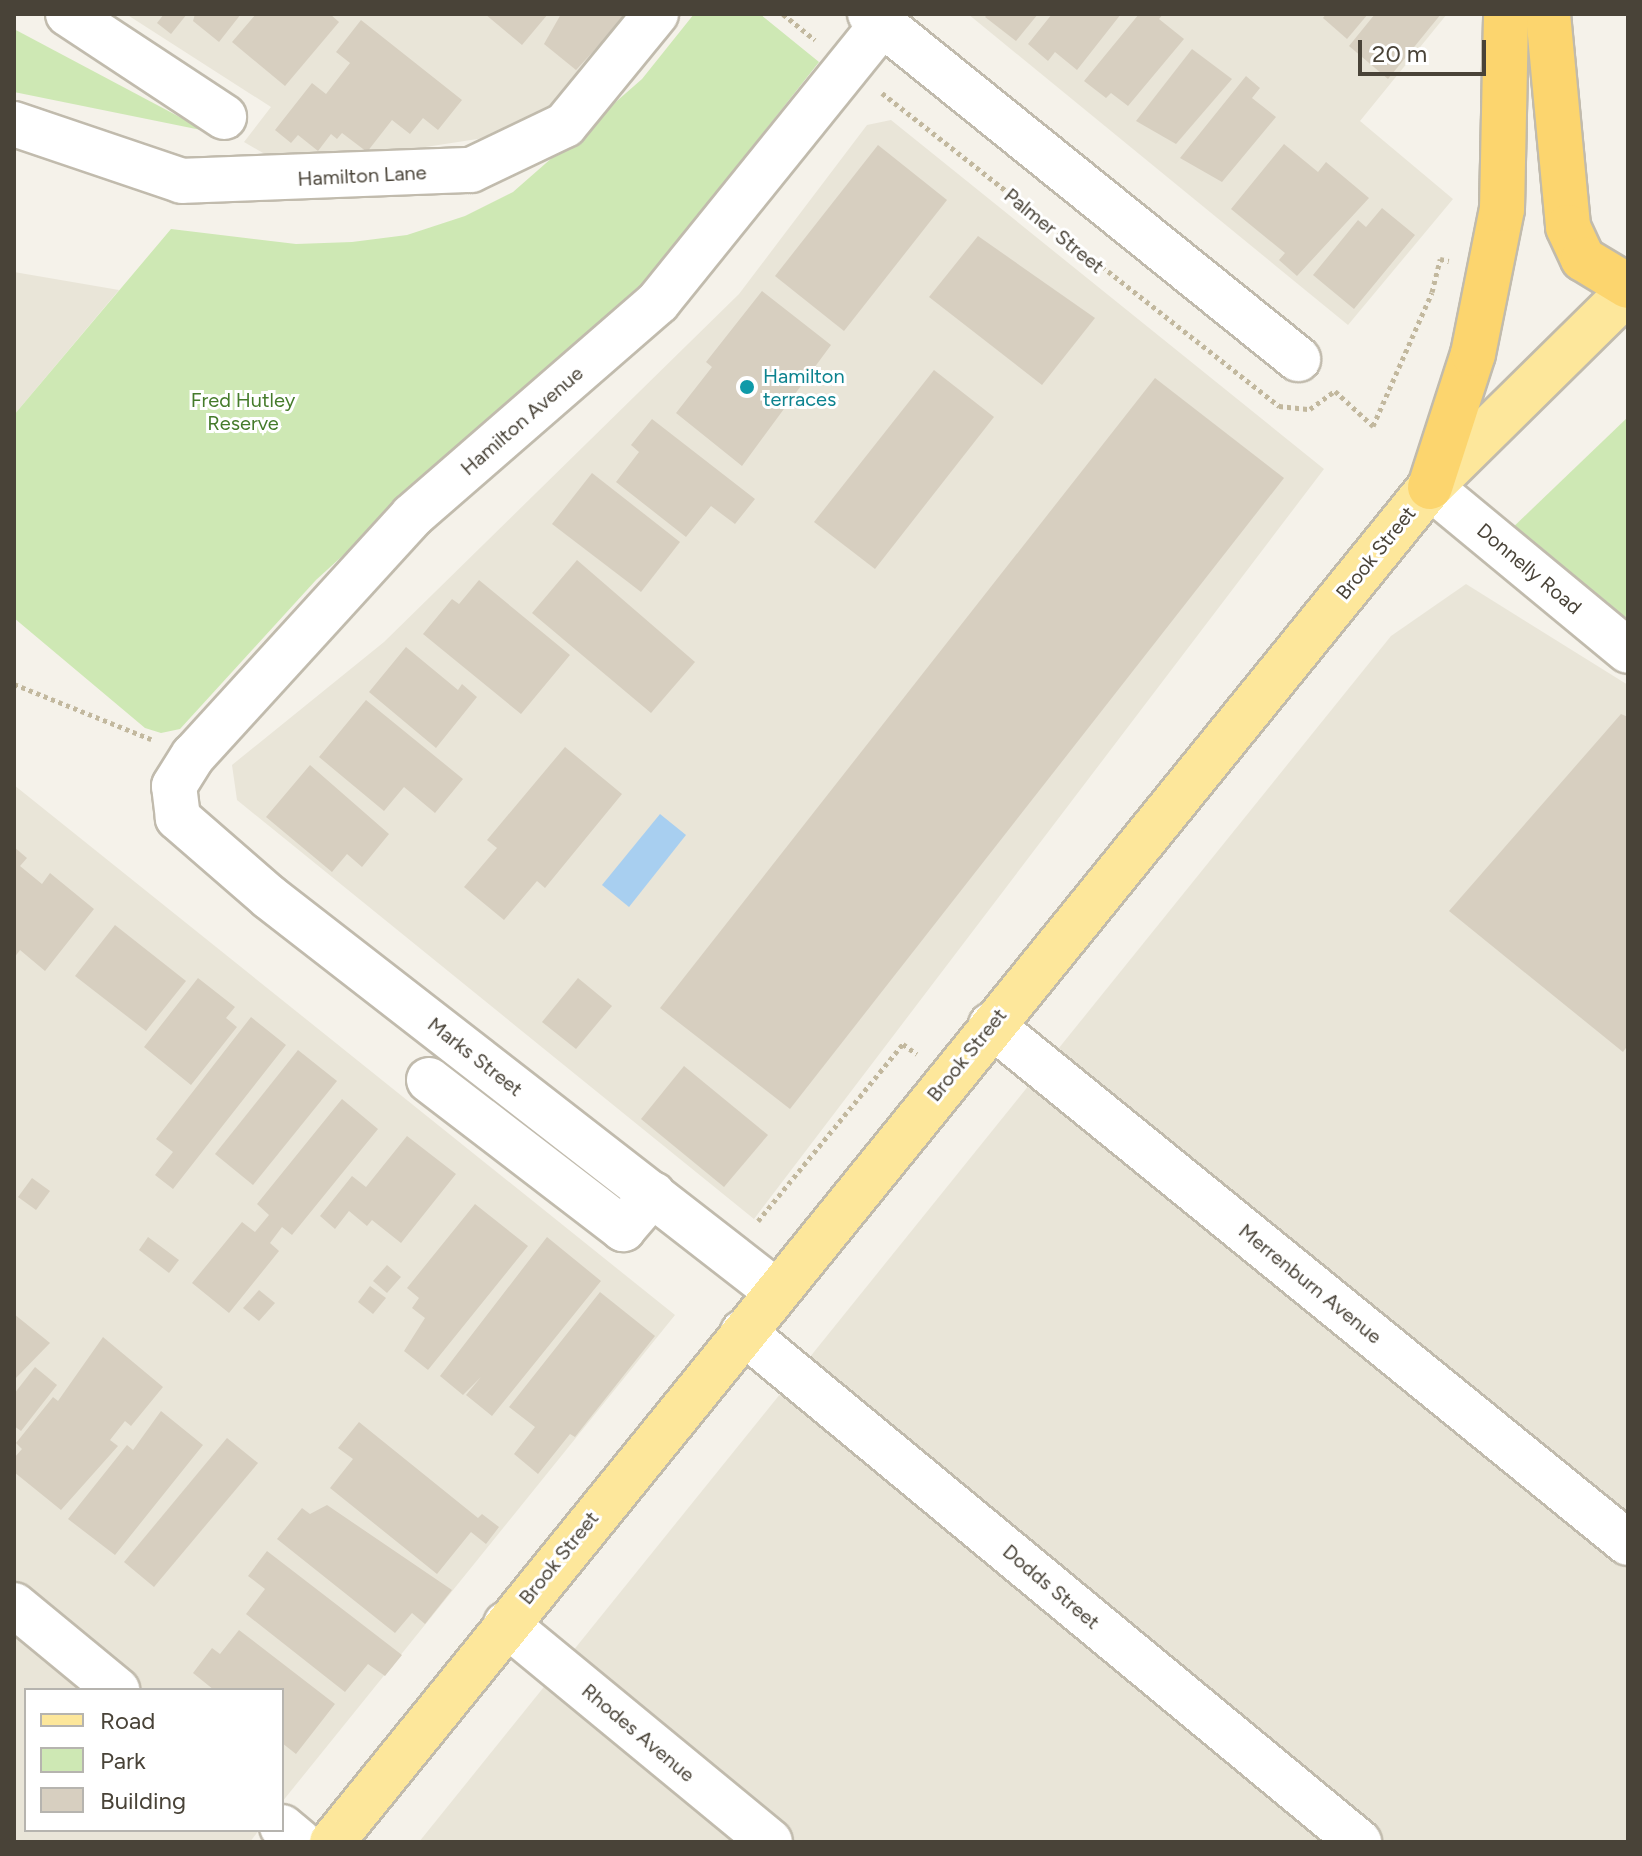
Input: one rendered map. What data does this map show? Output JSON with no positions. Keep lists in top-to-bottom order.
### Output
{
  "streets": {
    "main road": ["Brook Street"],
    "street": [
      "Hamilton Lane",
      "Hamilton Avenue",
      "Donnelly Road",
      "Marks Street",
      "Merrenburn Avenue",
      "Dodds Street",
      "Rhodes Avenue"
    ],
    "path": ["Palmer Street"]
  },
  "crossings": [
    ["Palmer Street", "Hamilton Avenue"],
    ["Hamilton Avenue", "Marks Street"],
    ["Brook Street", "Donnelly Road"],
    ["Brook Street", "Marks Street"],
    ["Brook Street", "Merrenburn Avenue"],
    ["Brook Street", "Dodds Street"],
    ["Brook Street", "Rhodes Avenue"]
  ],
  "parks": ["Fred Hutley Reserve"],
  "places": ["Hamilton terraces"],
  "legend": ["Road", "Park", "Building"],
  "scale_bar": "20 m"
}
